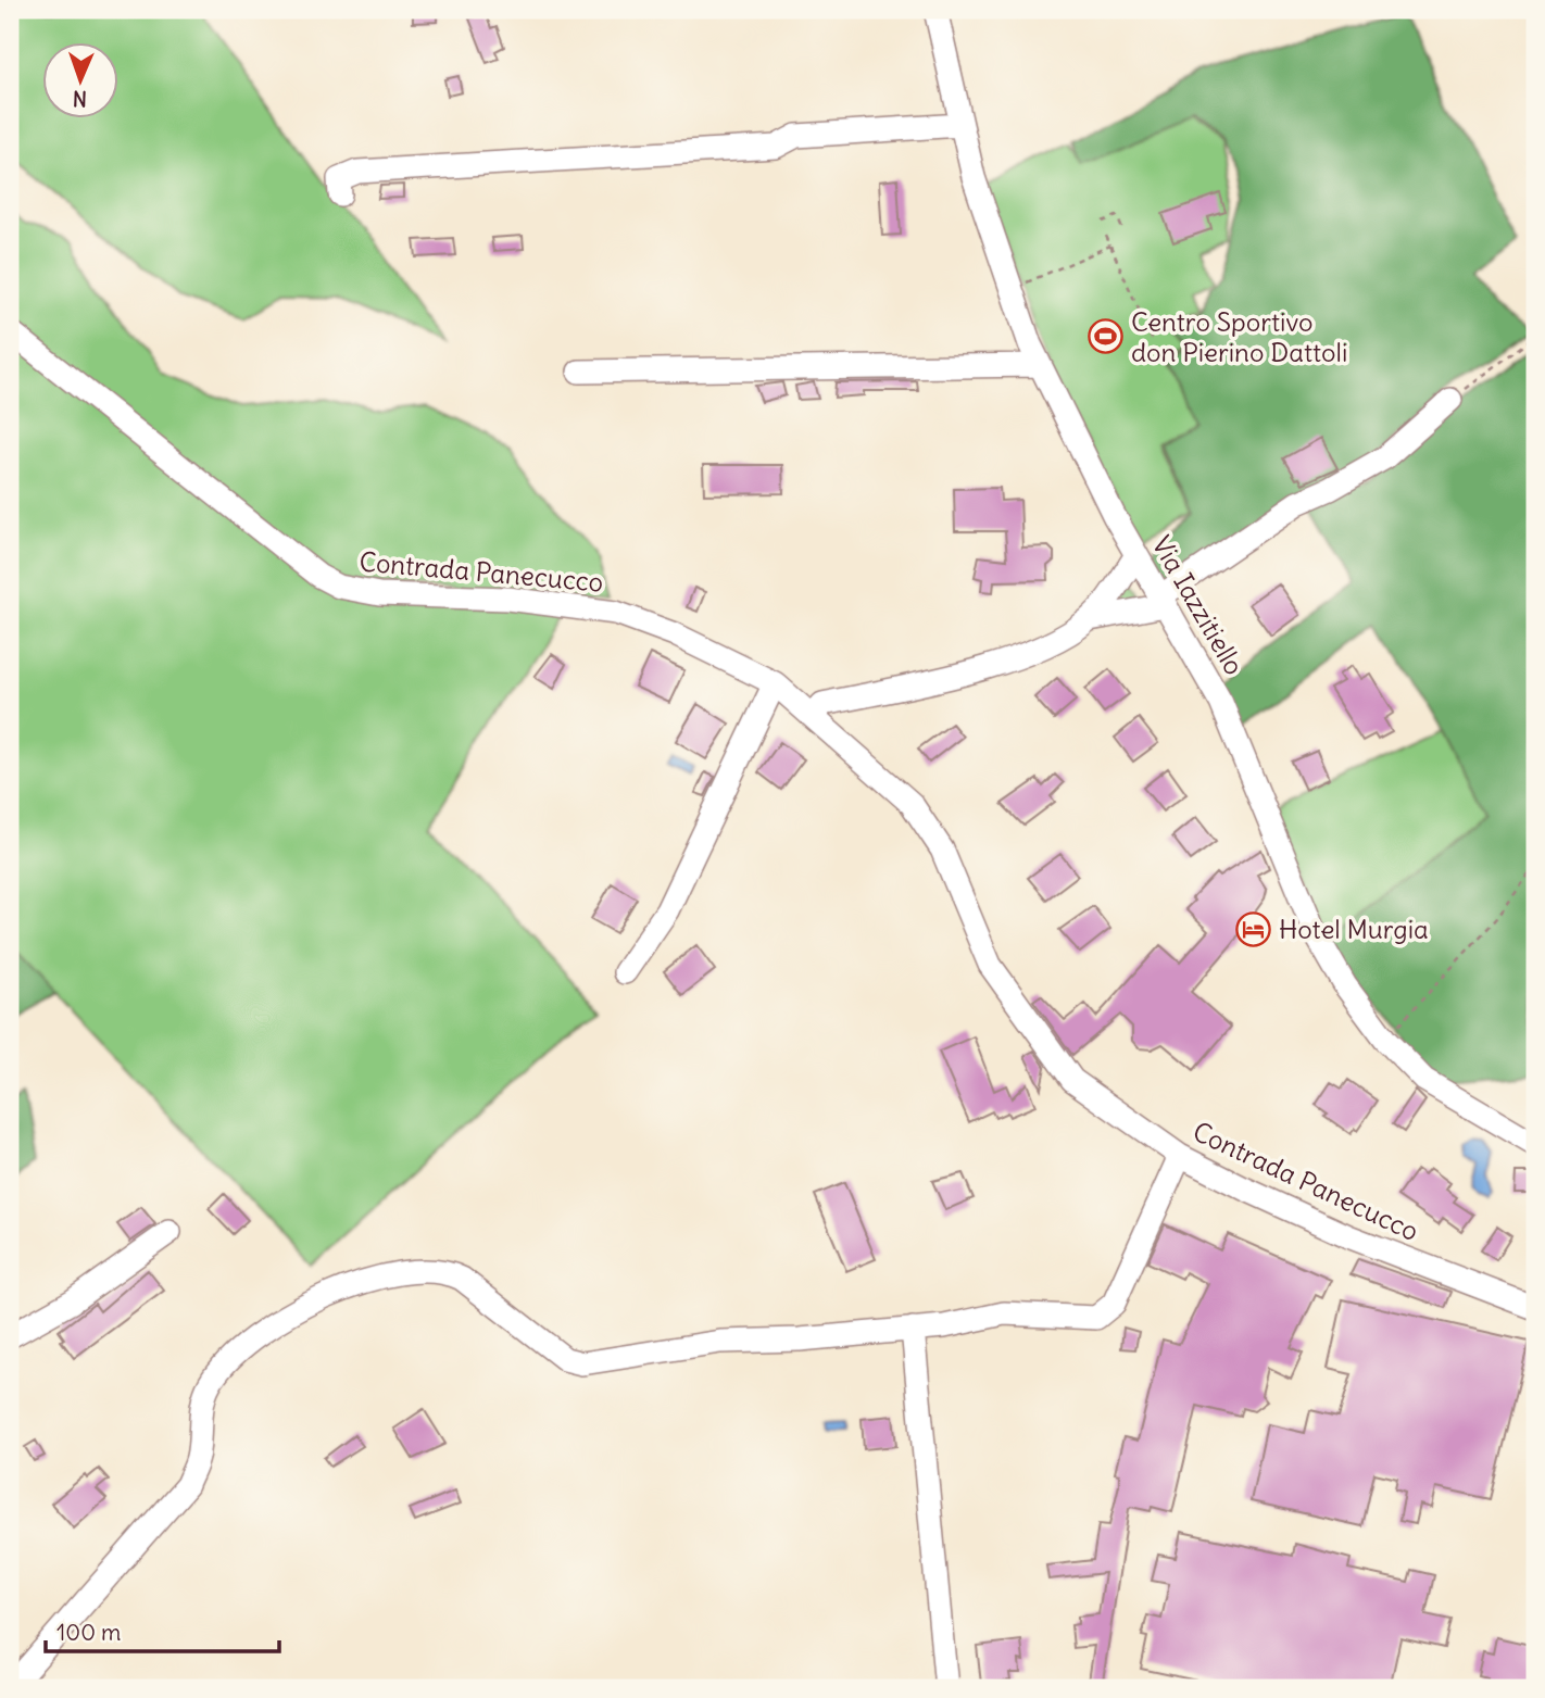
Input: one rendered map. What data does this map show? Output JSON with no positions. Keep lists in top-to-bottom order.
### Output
{
  "streets": {
    "street": ["Contrada Panecucco", "Via Iazzitiello"]
  },
  "places": {
    "sports": ["Centro Sportivo don Pierino Dattoli"],
    "hotel": ["Hotel Murgia"]
  },
  "scale_bar": "100 m",
  "north": "bottom"
}
